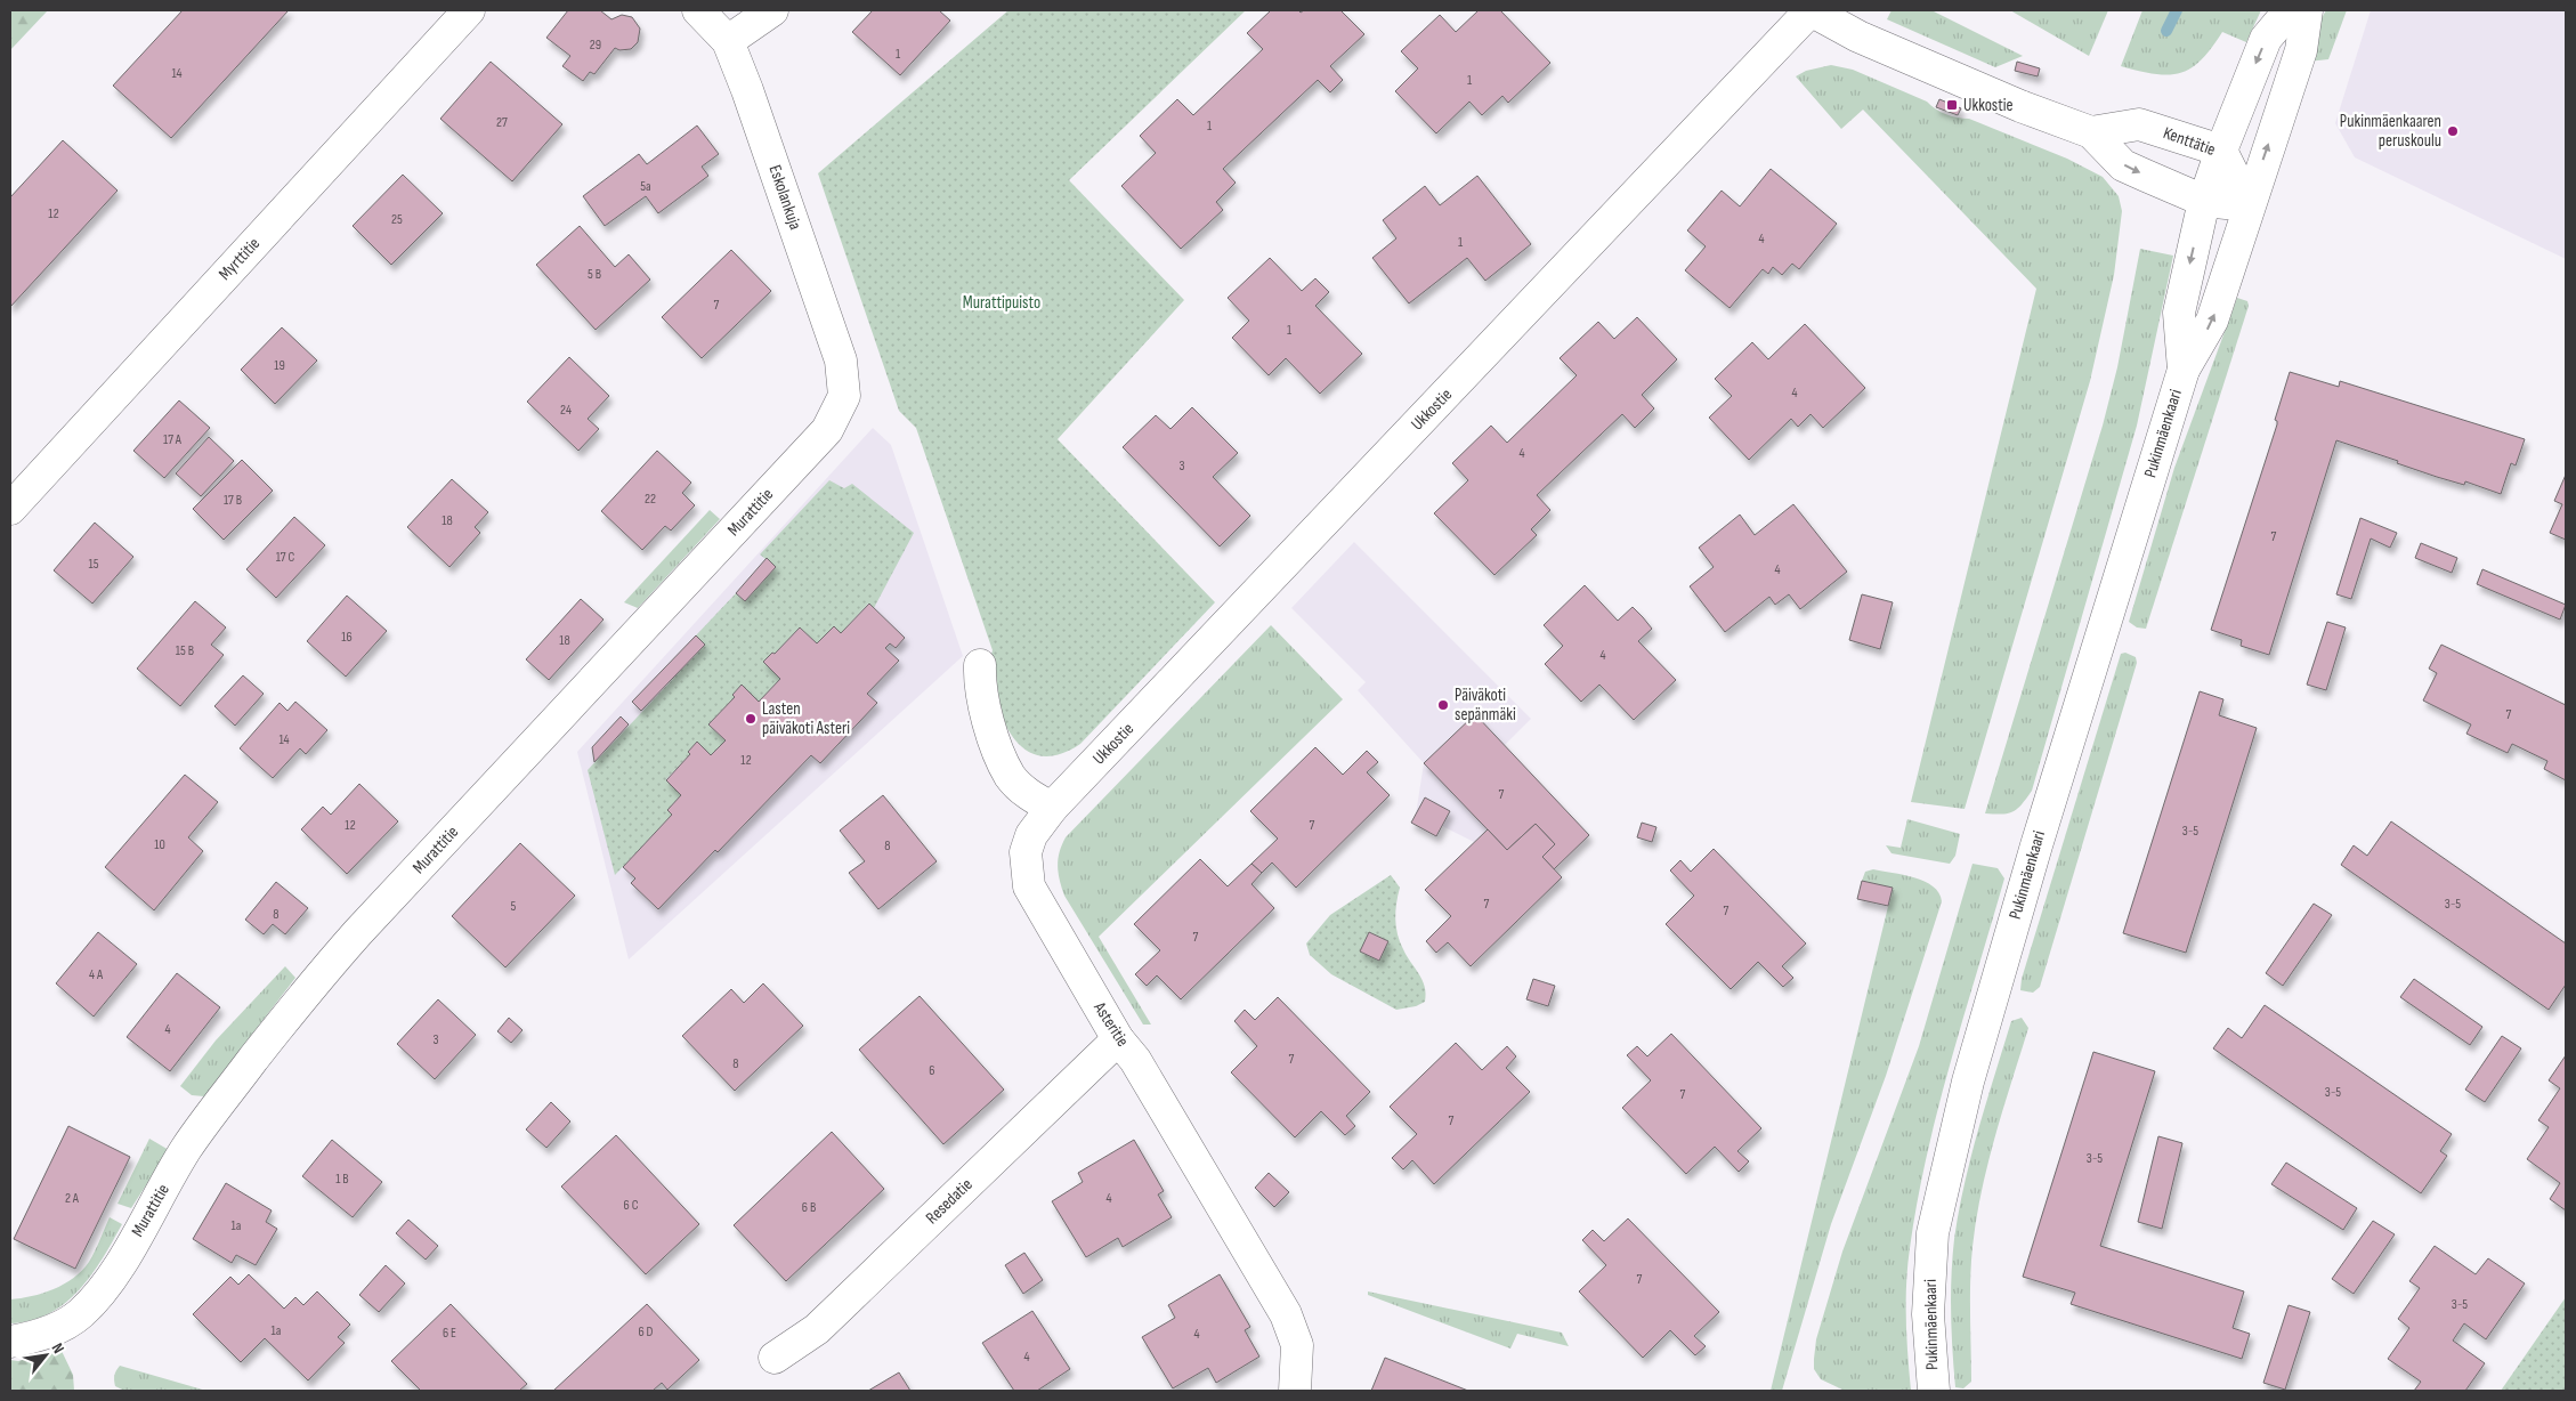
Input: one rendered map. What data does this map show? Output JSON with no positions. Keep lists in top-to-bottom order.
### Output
{
  "streets": {
    "street": [
      "Kenttätie",
      "Eskolankuja",
      "Myrttitie",
      "Ukkostie",
      "Pukinmäenkaari",
      "Murattitie",
      "Asteritie",
      "Resedatie"
    ]
  },
  "crossings": [
    ["Kenttätie", "Pukinmäenkaari"],
    ["Eskolankuja", "Murattitie"],
    ["Ukkostie", "Asteritie"],
    ["Asteritie", "Resedatie"]
  ],
  "parks": ["Murattipuisto"],
  "places": {
    "transit": ["Ukkostie"],
    "other": ["Pukinmäenkaaren peruskoulu", "Päiväkoti sepänmäki", "Lasten päiväkoti Asteri"]
  },
  "house_numbers": [
    "29",
    "1",
    "14",
    "1",
    "27",
    "1",
    "5a",
    "12",
    "25",
    "4",
    "1",
    "5 B",
    "7",
    "1",
    "19",
    "4",
    "24",
    "17 A",
    "4",
    "3",
    "22",
    "17 B",
    "18",
    "7",
    "17 C",
    "15",
    "4",
    "16",
    "18",
    "15 B",
    "4",
    "7",
    "14",
    "12",
    "7",
    "12",
    "7",
    "3-5",
    "10",
    "8",
    "7",
    "3-5",
    "5",
    "7",
    "8",
    "7",
    "4 A",
    "4",
    "3",
    "7",
    "8",
    "6",
    "3-5",
    "7",
    "7",
    "3-5",
    "1 B",
    "2 A",
    "4",
    "6 C",
    "6 B",
    "1a",
    "7",
    "3-5",
    "1a",
    "6 D",
    "6 E",
    "4",
    "4"
  ],
  "north": "top right"
}
